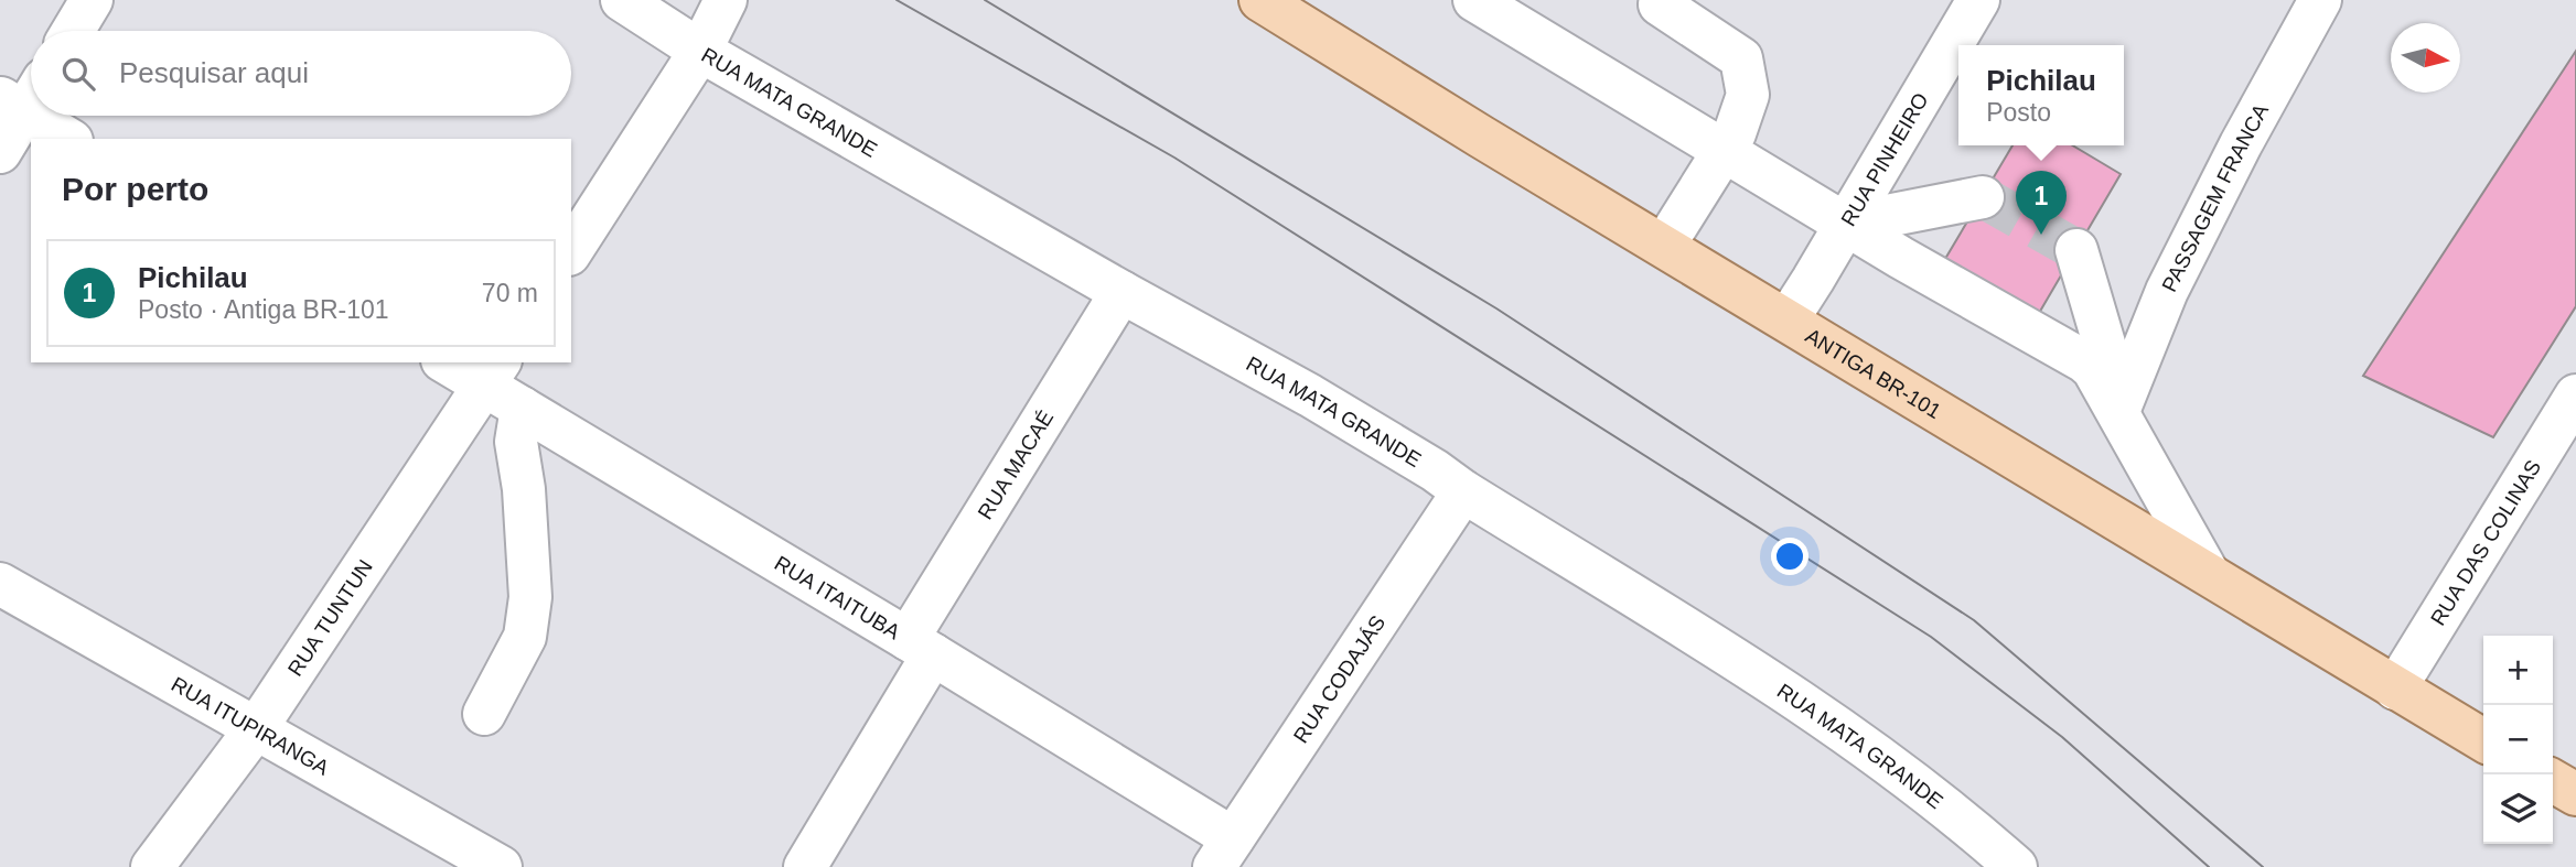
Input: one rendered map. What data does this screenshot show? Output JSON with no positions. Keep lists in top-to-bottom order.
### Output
{
  "streets": {
    "main road": ["ANTIGA BR-101"],
    "street": [
      "RUA MATA GRANDE",
      "RUA PINHEIRO",
      "PASSAGEM FRANCA",
      "RUA MACAÉ",
      "RUA DAS COLINAS",
      "RUA ITAITUBA",
      "RUA TUNTUN",
      "RUA CODAJÁS",
      "RUA ITUPIRANGA"
    ]
  },
  "crossings": [
    ["RUA MATA GRANDE", "RUA MACAÉ"],
    ["RUA MATA GRANDE", "RUA CODAJÁS"],
    ["RUA PINHEIRO", "ANTIGA BR-101"],
    ["ANTIGA BR-101", "RUA DAS COLINAS"],
    ["RUA MACAÉ", "RUA ITAITUBA"],
    ["RUA ITAITUBA", "RUA TUNTUN"],
    ["RUA ITAITUBA", "RUA CODAJÁS"],
    ["RUA TUNTUN", "RUA ITUPIRANGA"]
  ],
  "north": "right",
  "page": {
    "search": "Pesquisar aqui",
    "popup": ["Pichilau", "Posto"],
    "heading": "Por perto",
    "pins": "1",
    "list": [
      {
        "mark": "1",
        "name": "Pichilau",
        "note": "Posto · Antiga BR-101",
        "value": "70 m"
      }
    ],
    "map_buttons": ["+", "−"]
  }
}
